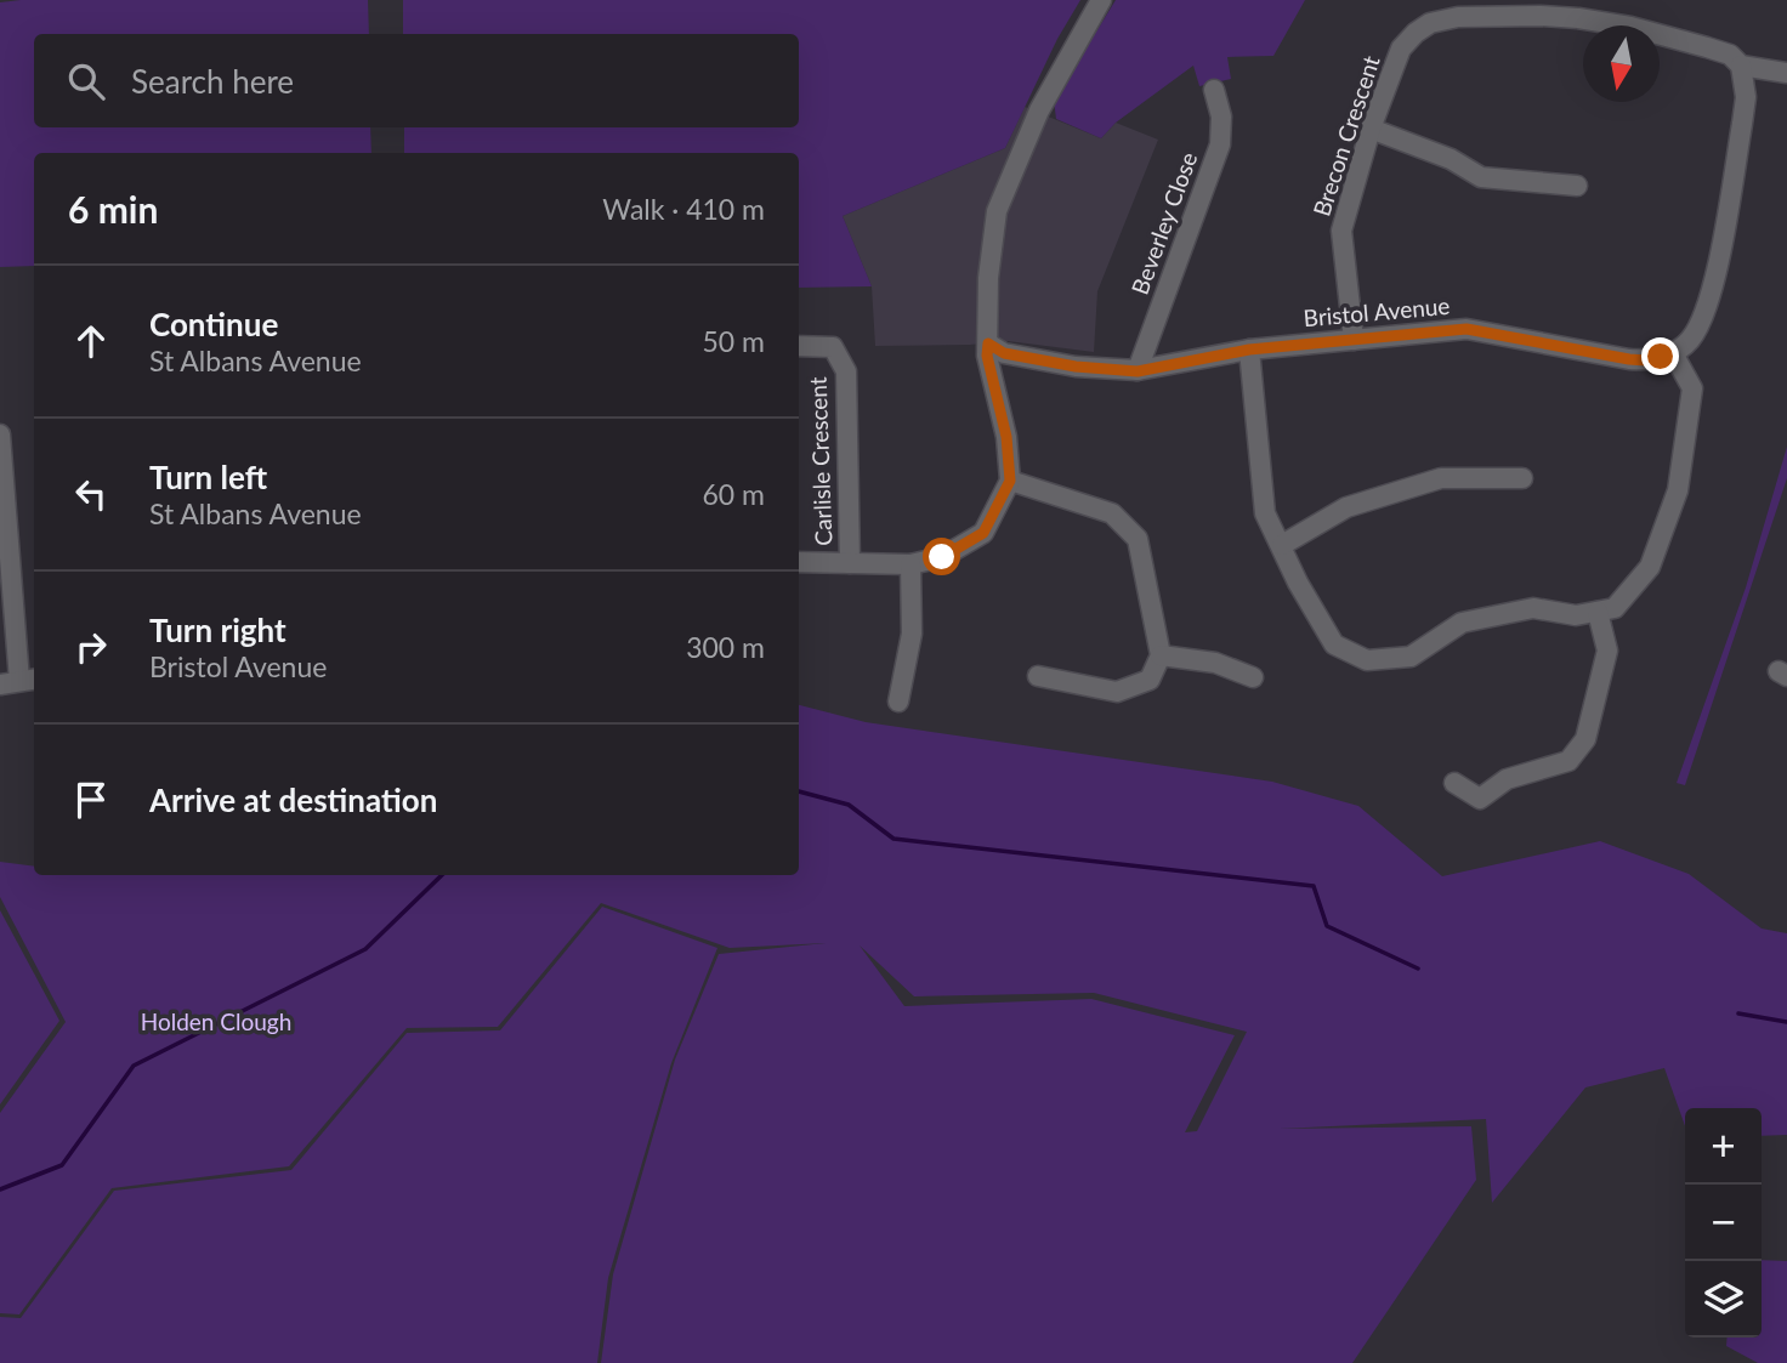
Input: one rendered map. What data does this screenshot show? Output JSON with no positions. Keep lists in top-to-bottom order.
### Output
{
  "streets": {
    "street": [
      "Brecon Crescent",
      "Beverley Close",
      "Bristol Avenue",
      "Carlisle Crescent"
    ]
  },
  "crossings": [
    ["Brecon Crescent", "Bristol Avenue"],
    ["Beverley Close", "Bristol Avenue"]
  ],
  "parks": ["Holden Clough"],
  "north": "bottom",
  "page": {
    "search": "Search here",
    "heading": ["6 min", "Walk · 410 m"],
    "list": [
      ["Continue", "St Albans Avenue", "50 m"],
      ["Turn left", "St Albans Avenue", "60 m"],
      ["Turn right", "Bristol Avenue", "300 m"],
      "Arrive at destination"
    ],
    "map_buttons": ["+", "−"]
  }
}
